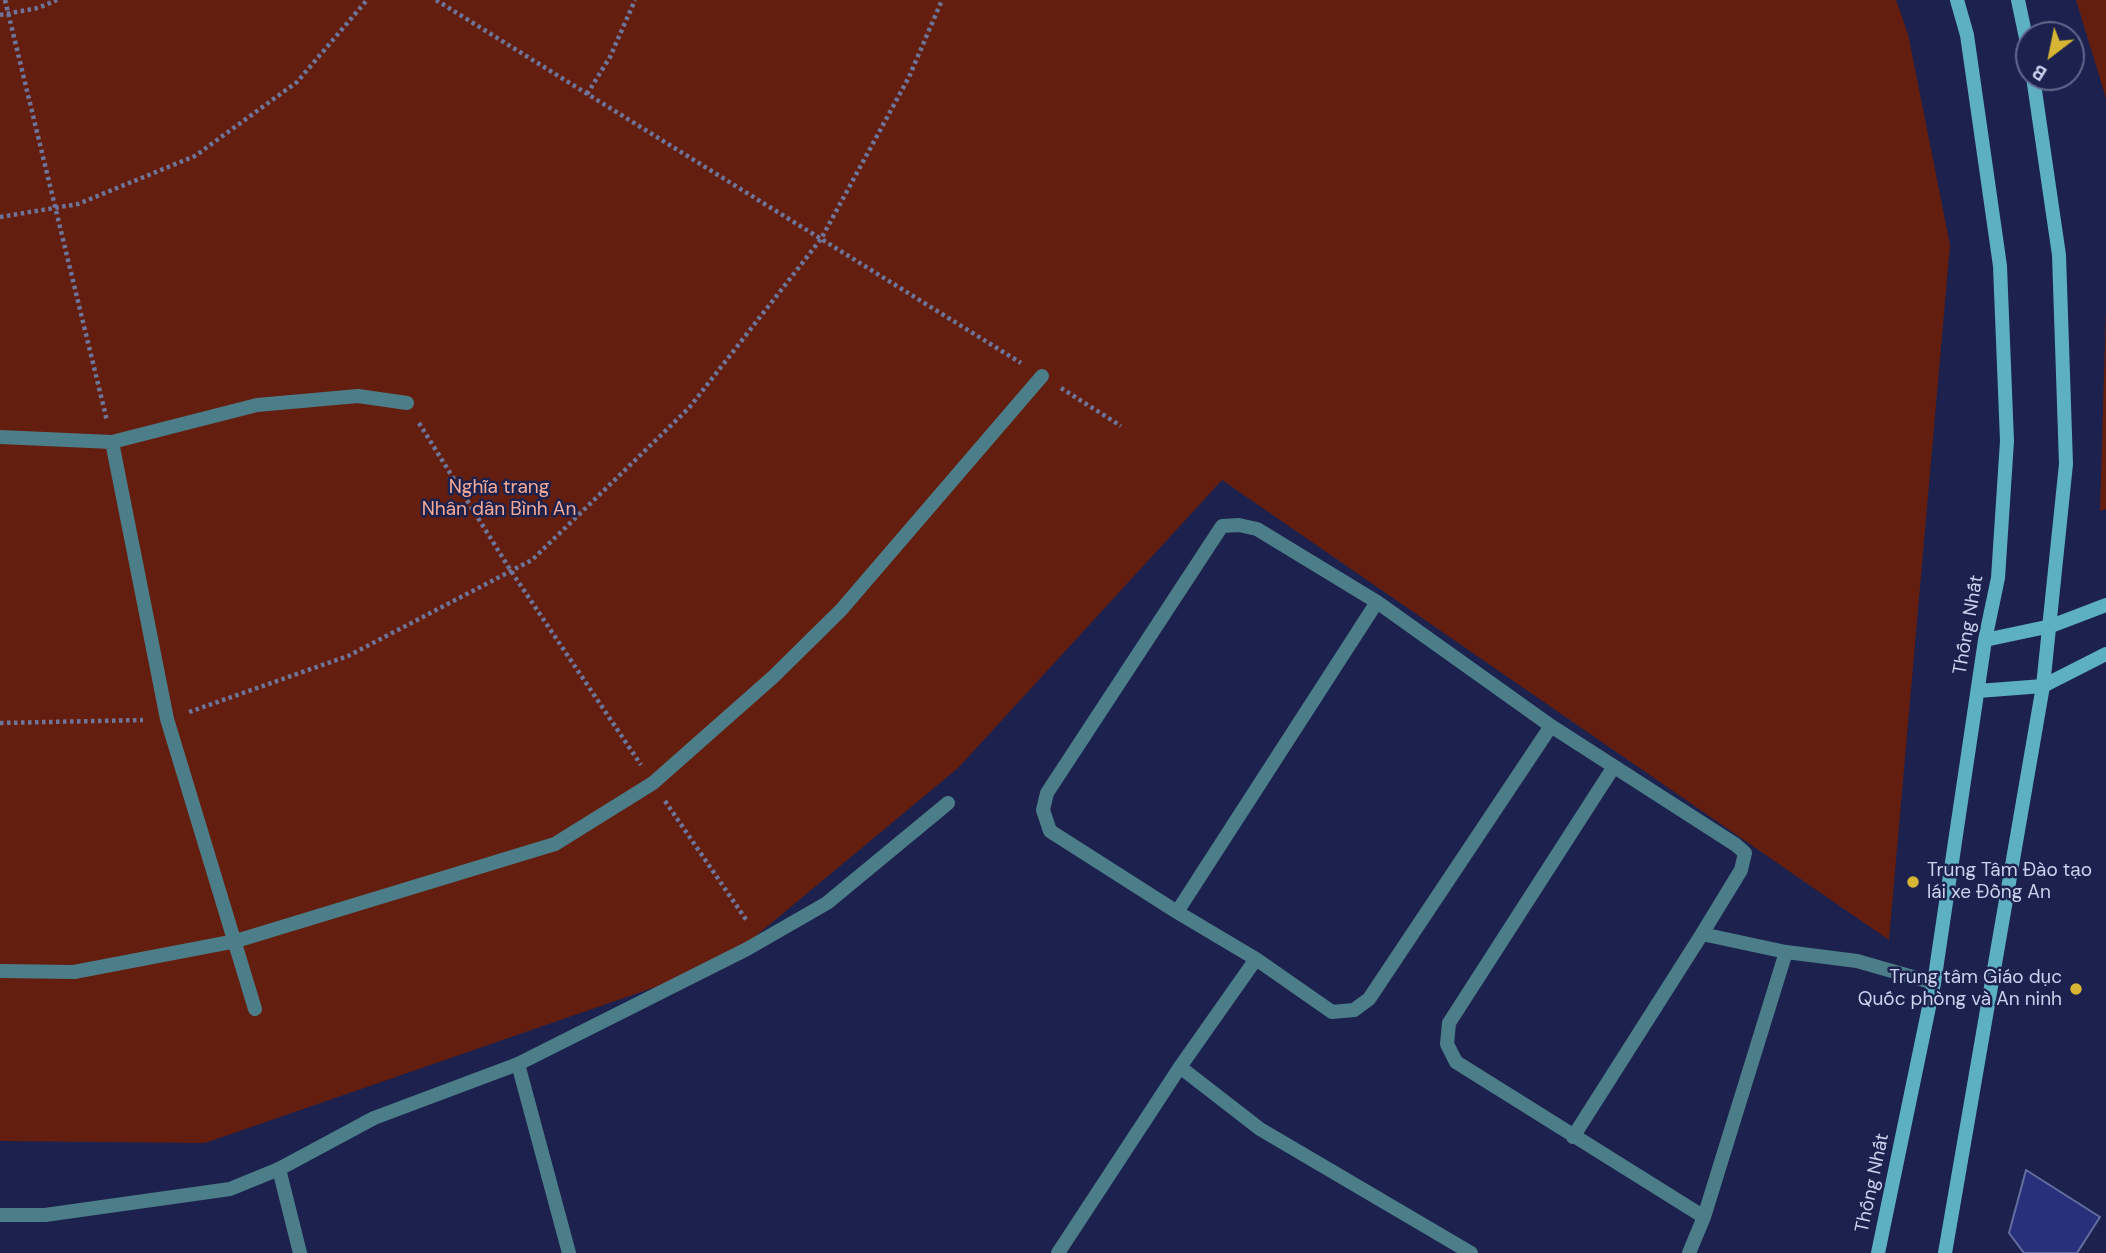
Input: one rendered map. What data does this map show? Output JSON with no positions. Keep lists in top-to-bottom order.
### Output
{
  "streets": {
    "main road": ["Thống Nhất"]
  },
  "parks": ["Nghĩa trang Nhân dân Bình An"],
  "places": ["Trung Tâm Đào tạo lái xe Đồng An", "Trung tâm Giáo dục Quốc phòng và An ninh"],
  "north": "bottom left"
}
